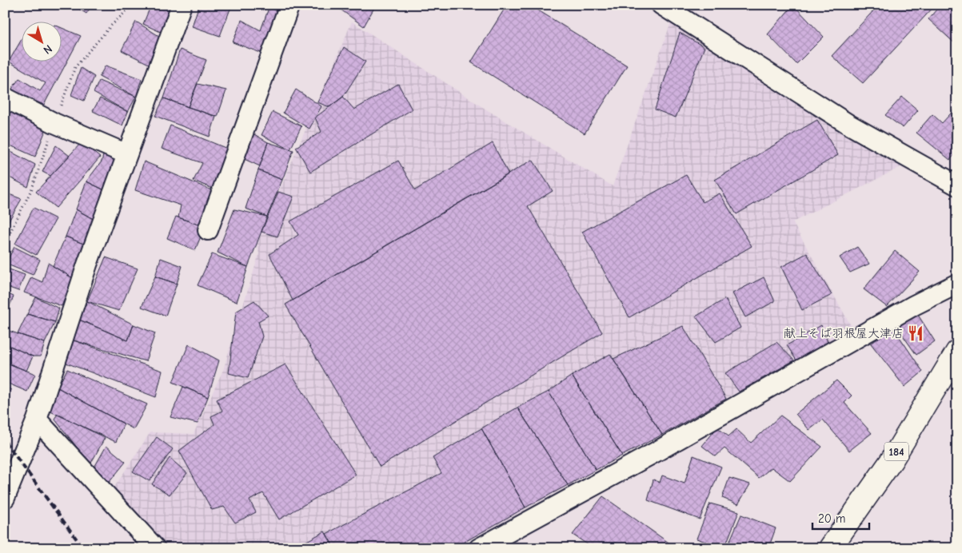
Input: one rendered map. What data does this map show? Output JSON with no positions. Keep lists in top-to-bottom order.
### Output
{
  "streets": {
    "highway": ["184"]
  },
  "places": {
    "restaurant": ["献上そば羽根屋大津店"]
  },
  "scale_bar": "20 m",
  "north": "bottom right"
}
